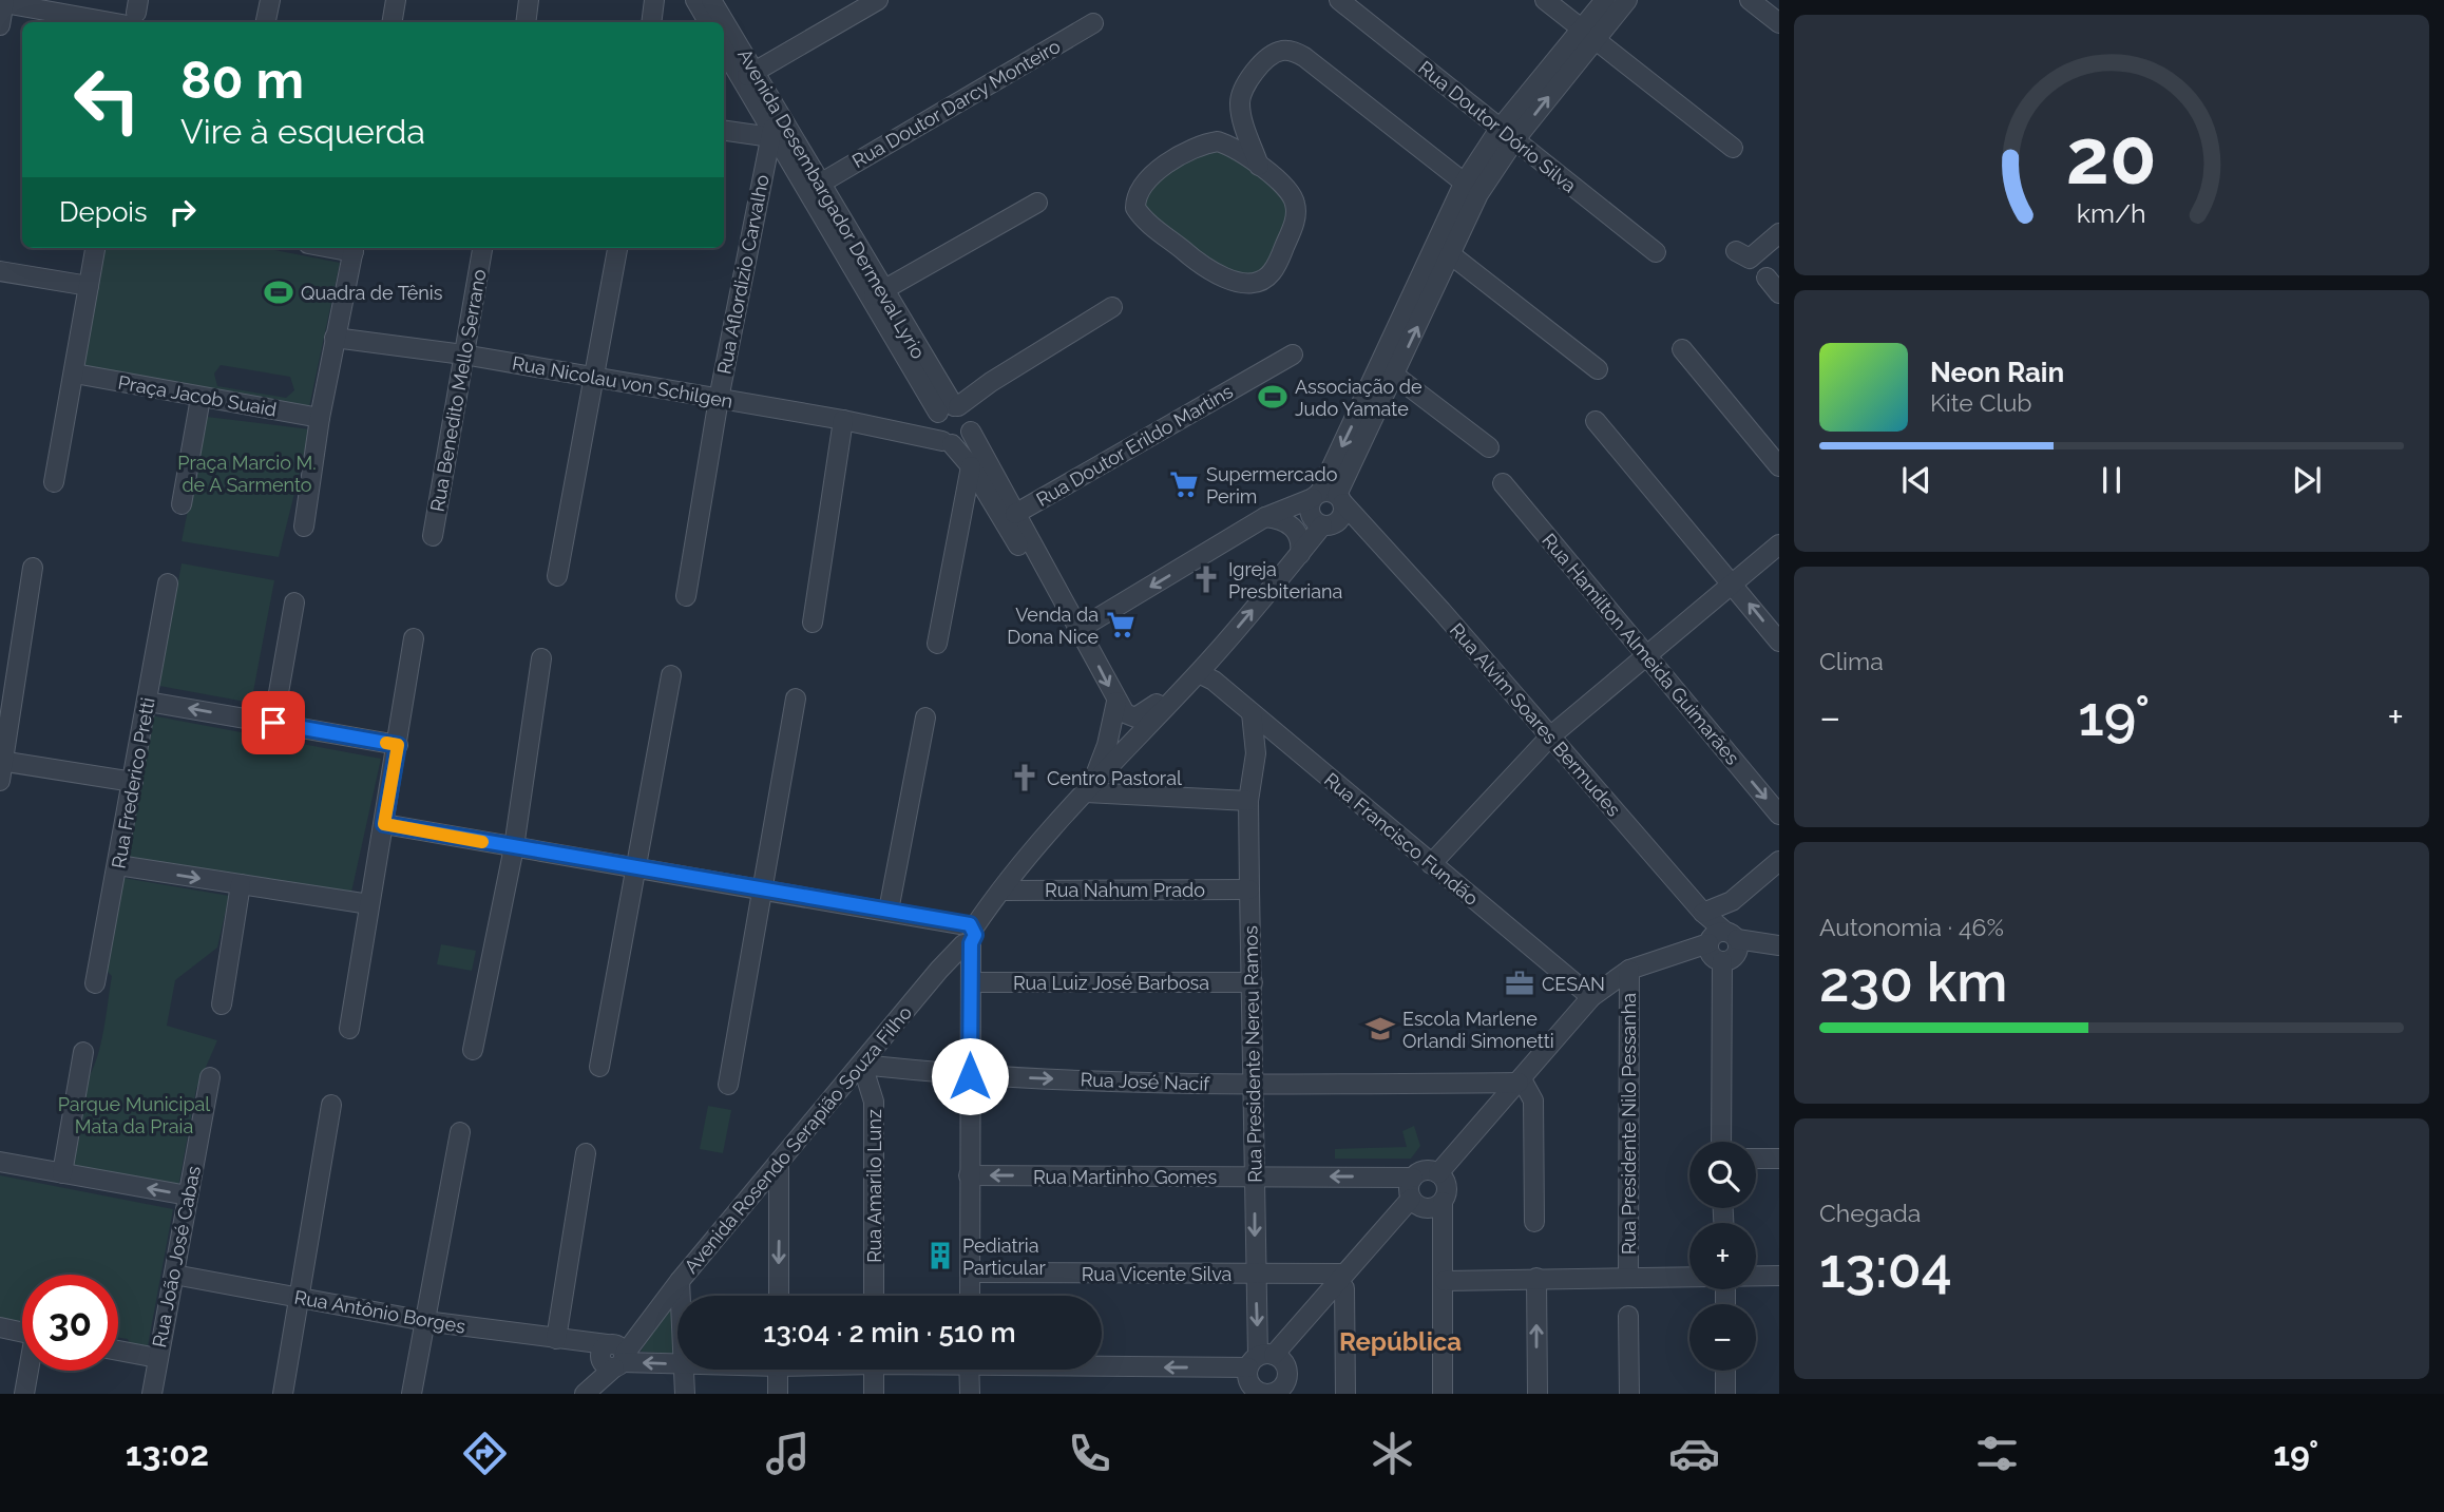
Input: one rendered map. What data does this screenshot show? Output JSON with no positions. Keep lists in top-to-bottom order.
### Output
{
  "streets": {
    "street": [
      "Rua Doutor Darcy Monteiro",
      "Rua Doutor Dório Silva",
      "Avenida Desembargador Dermeval Lyrio",
      "Rua Aflordizio Carvalho",
      "Rua Nicolau von Schilgen",
      "Rua Benedito Mello Serrano",
      "Praça Jacob Suaid",
      "Rua Doutor Erildo Martins",
      "Rua Hamilton Almeida Guimarães",
      "Rua Alvim Soares Bermudes",
      "Rua Frederico Pretti",
      "Rua Francisco Fundão",
      "Rua Nahum Prado",
      "Rua Luiz José Barbosa",
      "Rua Presidente Nereu Ramos",
      "Rua José Nacif",
      "Rua Presidente Nilo Pessanha",
      "Avenida Rosendo Serapião Souza Filho",
      "Rua Martinho Gomes",
      "Rua Amarilo Lunz",
      "Rua João José Cabas",
      "Rua Vicente Silva",
      "Rua Antônio Borges"
    ]
  },
  "crossings": [
    ["Rua Doutor Darcy Monteiro", "Avenida Desembargador Dermeval Lyrio"],
    ["Avenida Desembargador Dermeval Lyrio", "Rua Aflordizio Carvalho"],
    ["Avenida Desembargador Dermeval Lyrio", "Rua Nicolau von Schilgen"],
    ["Avenida Desembargador Dermeval Lyrio", "Rua Doutor Erildo Martins"],
    ["Avenida Desembargador Dermeval Lyrio", "Avenida Rosendo Serapião Souza Filho"],
    ["Rua Aflordizio Carvalho", "Rua Nicolau von Schilgen"],
    ["Rua Nicolau von Schilgen", "Rua Benedito Mello Serrano"],
    ["Rua Alvim Soares Bermudes", "Avenida Rosendo Serapião Souza Filho"],
    ["Rua Francisco Fundão", "Rua Presidente Nereu Ramos"],
    ["Rua Francisco Fundão", "Avenida Rosendo Serapião Souza Filho"],
    ["Rua Nahum Prado", "Rua Presidente Nereu Ramos"],
    ["Rua Nahum Prado", "Avenida Rosendo Serapião Souza Filho"],
    ["Rua Luiz José Barbosa", "Rua Presidente Nereu Ramos"],
    ["Rua Presidente Nereu Ramos", "Rua José Nacif"],
    ["Rua Presidente Nereu Ramos", "Rua Martinho Gomes"],
    ["Rua Presidente Nereu Ramos", "Rua Vicente Silva"],
    ["Rua José Nacif", "Avenida Rosendo Serapião Souza Filho"],
    ["Rua José Nacif", "Rua Amarilo Lunz"],
    ["Avenida Rosendo Serapião Souza Filho", "Rua Amarilo Lunz"],
    ["Avenida Rosendo Serapião Souza Filho", "Rua Antônio Borges"],
    ["Rua João José Cabas", "Rua Antônio Borges"]
  ],
  "one_way": ["Rua José Nacif", "Rua Martinho Gomes"],
  "districts": ["República"],
  "parks": ["Praça Marcio M. de A Sarmento", "Parque Municipal Mata da Praia"],
  "places": {
    "sports": ["Quadra de Tênis", "Associação de Judo Yamate"],
    "supermarket": ["Supermercado Perim", "Venda da Dona Nice"],
    "church": ["Igreja Presbiteriana", "Centro Pastoral"],
    "office": ["CESAN"],
    "school or university": ["Escola Marlene Orlandi Simonetti"],
    "building": ["Pediatria Particular"]
  },
  "page": {
    "turn": ["80 m", "Vire à esquerda"],
    "then": "Depois",
    "song": ["Neon Rain", "Kite Club"],
    "tile": [
      "Clima",
      ["Autonomia · 46%", "230 km"],
      ["Chegada", "13:04"]
    ],
    "heat": ["−", "19°", "+"],
    "map_buttons": ["+", "−"],
    "limit": "30",
    "trip": "13:04 · 2 min · 510 m",
    "tabs": ["13:02", "19°"],
    "gauge": ["20", "km/h"]
  }
}
